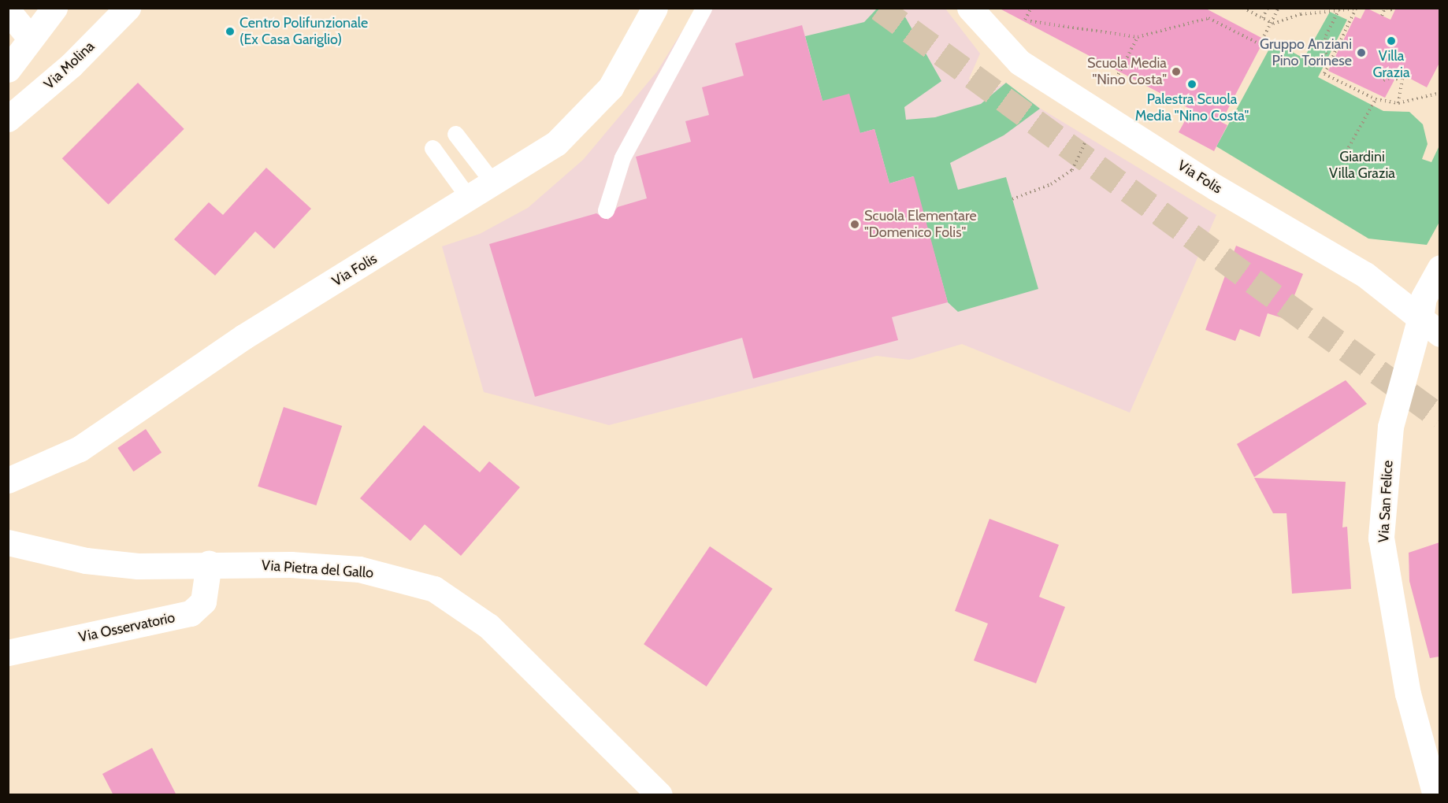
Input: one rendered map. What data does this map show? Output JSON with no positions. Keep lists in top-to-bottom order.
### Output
{
  "streets": {
    "street": [
      "Via Molina",
      "Via Folis",
      "Via San Felice",
      "Via Pietra del Gallo",
      "Via Osservatorio"
    ]
  },
  "crossings": [
    ["Via Folis", "Via San Felice"],
    ["Via Pietra del Gallo", "Via Osservatorio"]
  ],
  "parks": ["Giardini Villa Grazia"],
  "places": [
    "Centro Polifunzionale (Ex Casa Gariglio)",
    "Villa Grazia",
    "Gruppo Anziani Pino Torinese",
    "Scuola Media \"Nino Costa\"",
    "Palestra Scuola Media \"Nino Costa\"",
    "Scuola Elementare \"Domenico Folis\""
  ]
}
